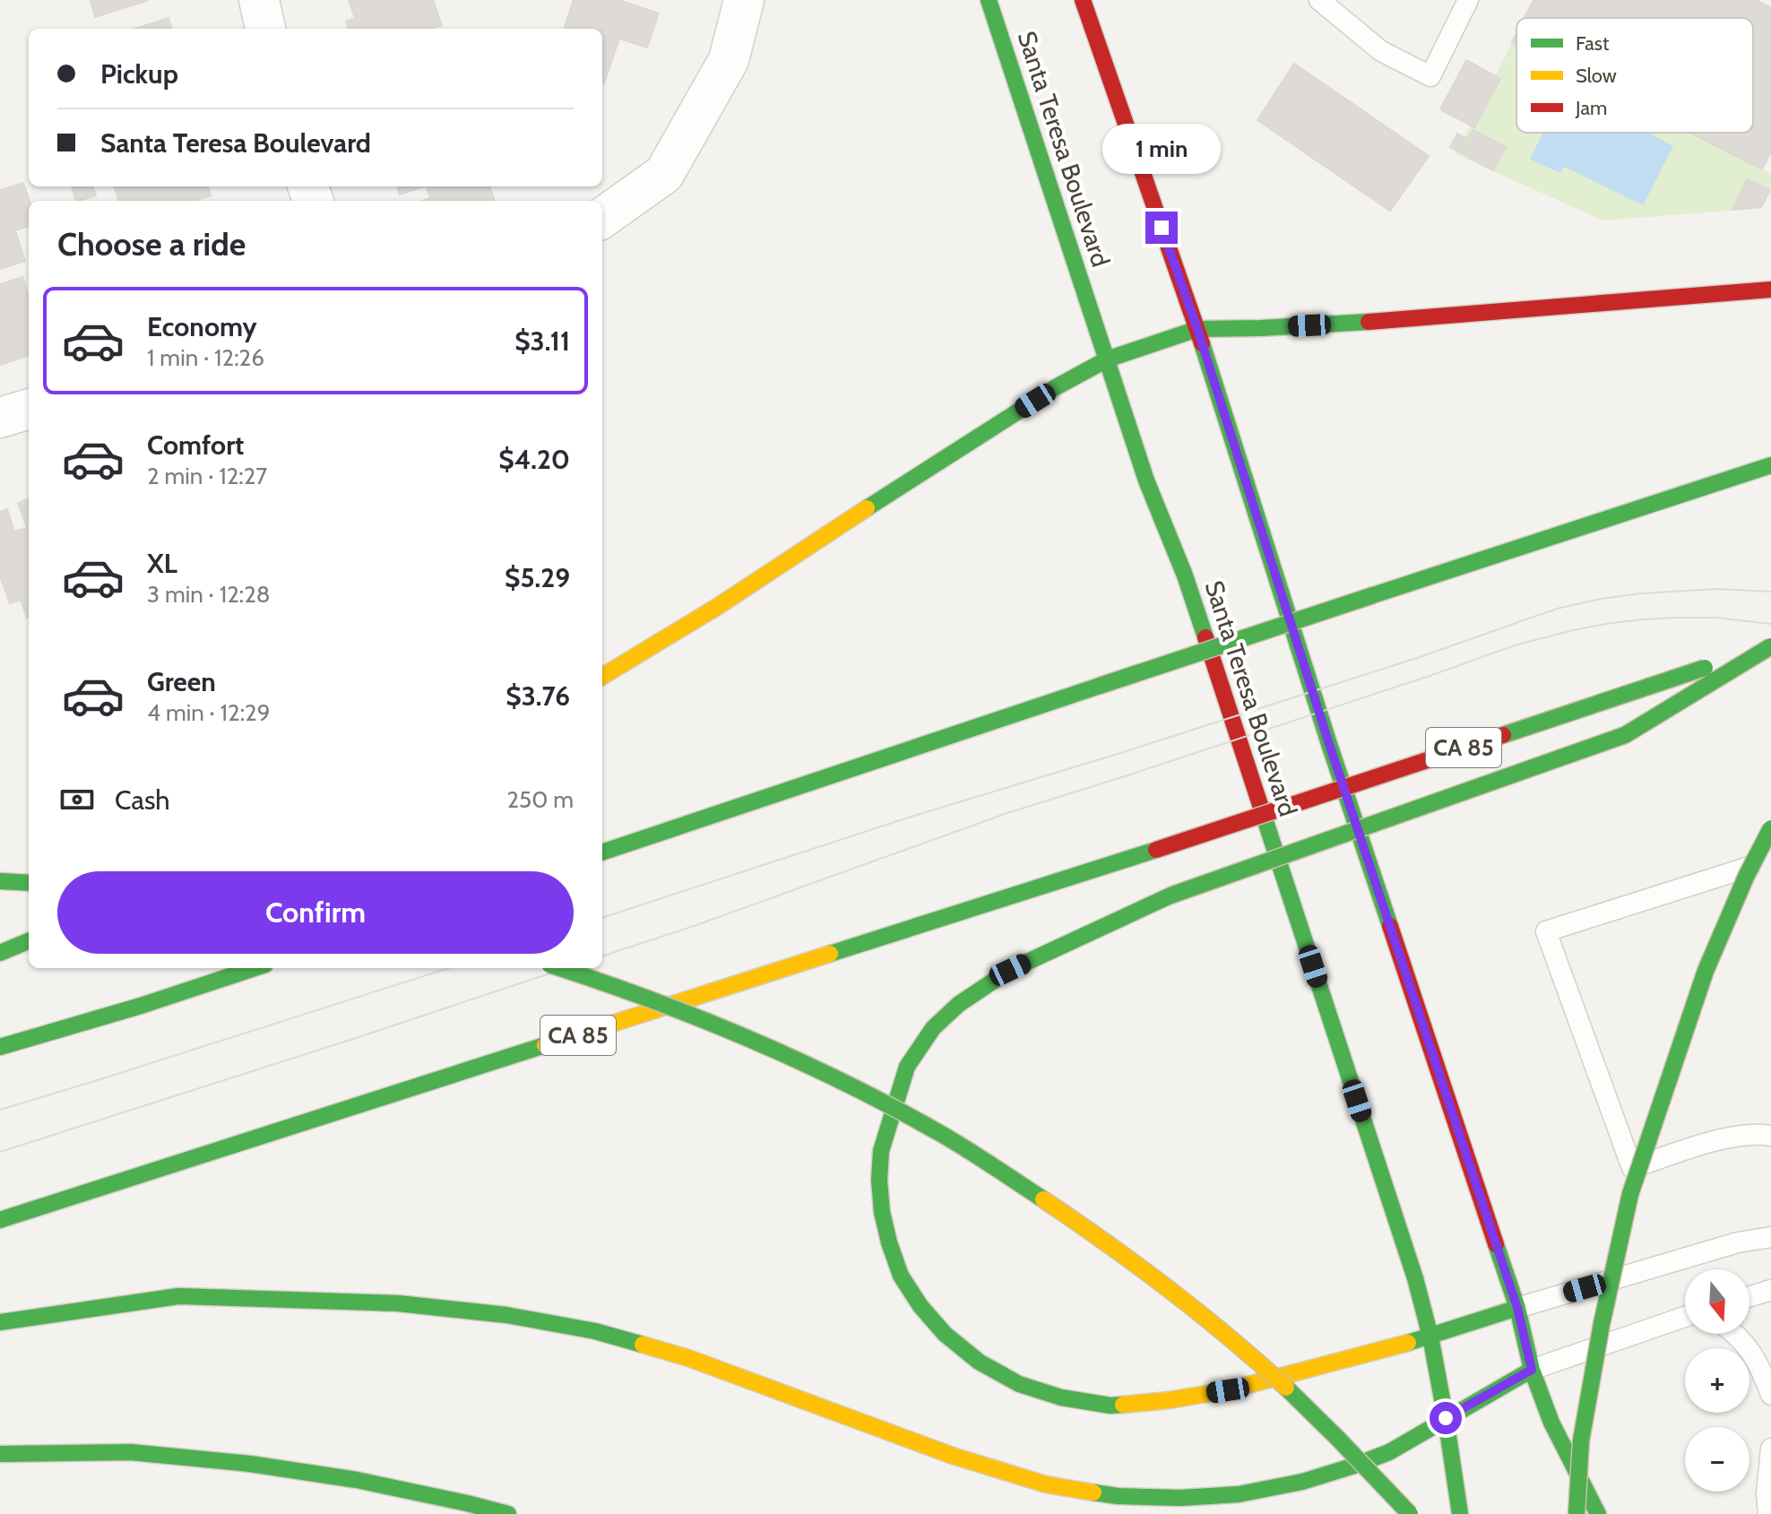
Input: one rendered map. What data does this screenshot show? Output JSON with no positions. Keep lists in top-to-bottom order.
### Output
{
  "streets": {
    "main road": ["Santa Teresa Boulevard", "CA 85"]
  },
  "legend": ["Fast", "Slow", "Jam"],
  "north": "bottom",
  "page": {
    "banner": ["Pickup", "Santa Teresa Boulevard"],
    "bubble": "1 min",
    "heading": "Choose a ride",
    "list": [
      {
        "name": "Economy",
        "note": "1 min · 12:26",
        "value": "$3.11"
      },
      {
        "name": "Comfort",
        "note": "2 min · 12:27",
        "value": "$4.20"
      },
      {
        "name": "XL",
        "note": "3 min · 12:28",
        "value": "$5.29"
      },
      {
        "name": "Green",
        "note": "4 min · 12:29",
        "value": "$3.76"
      }
    ],
    "pay": ["Cash", "250 m"],
    "buttons": "Confirm",
    "map_buttons": ["+", "−"]
  }
}
